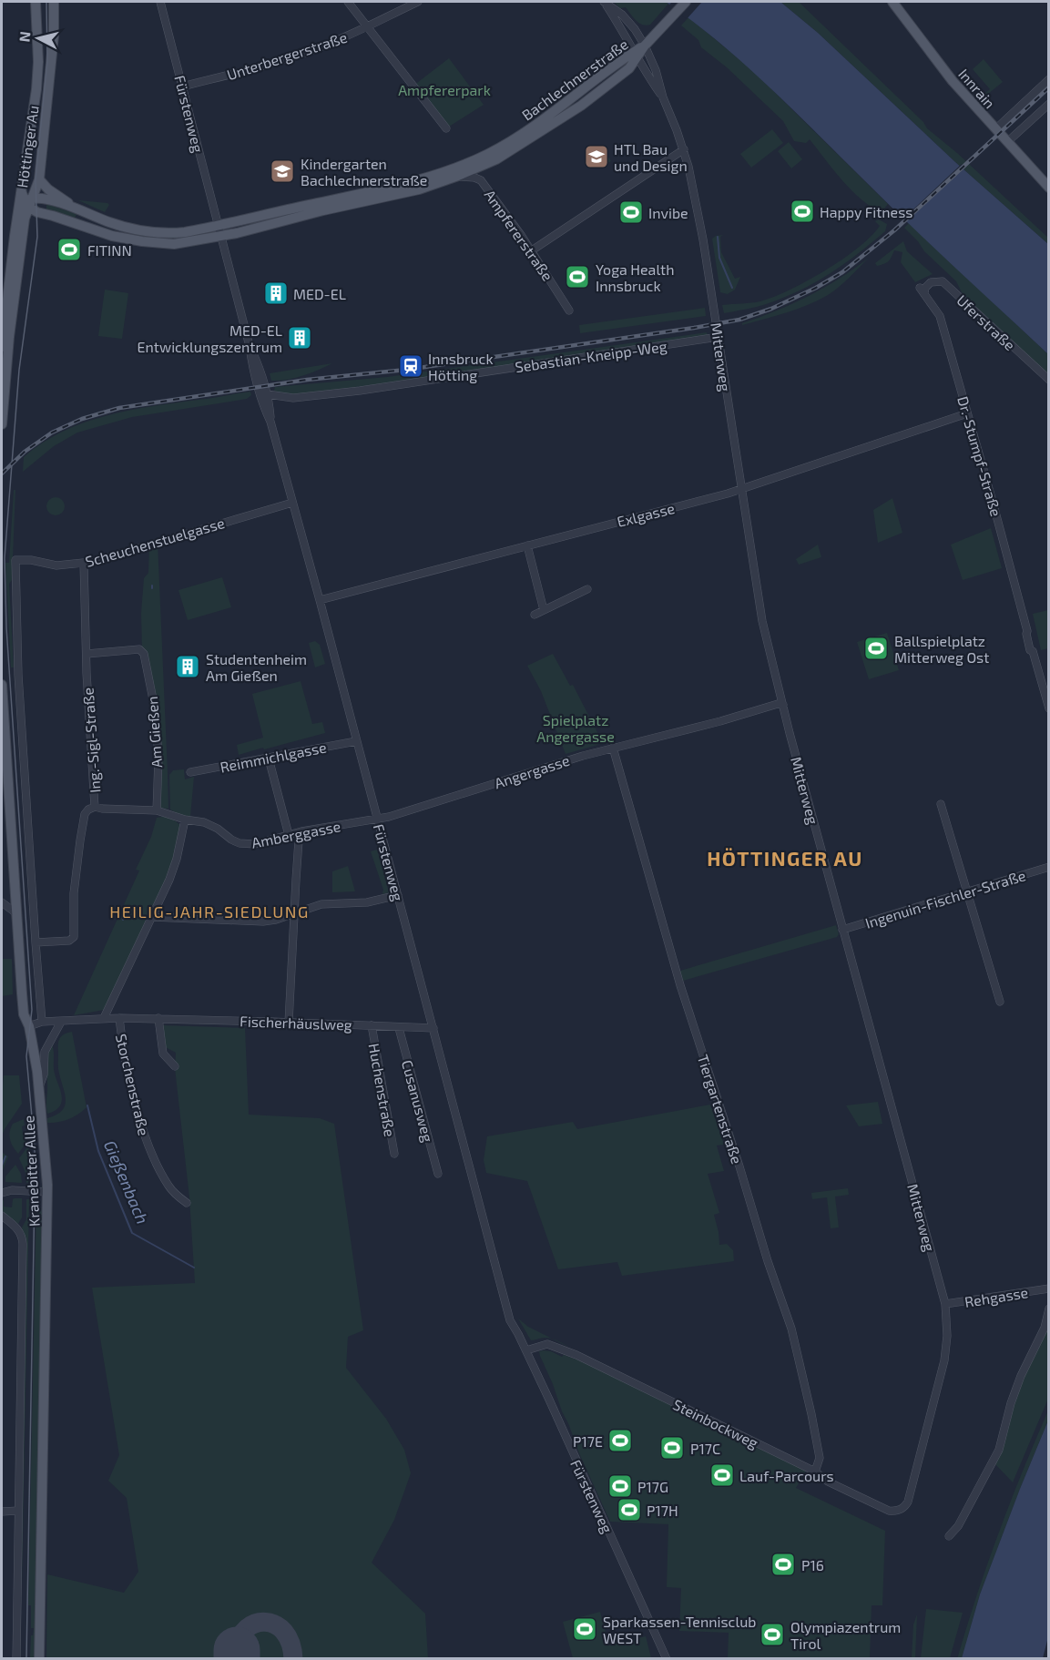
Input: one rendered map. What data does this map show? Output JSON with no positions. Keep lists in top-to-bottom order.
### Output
{
  "streets": {
    "main road": [
      "Bachlechnerstraße",
      "Innrain",
      "Höttinger Au",
      "Kranebitter Allee"
    ],
    "street": [
      "Unterbergerstraße",
      "Fürstenweg",
      "Ampfererstraße",
      "Uferstraße",
      "Sebastian-Kneipp-Weg",
      "Mitterweg",
      "Dr.-Stumpf-Straße",
      "Exlgasse",
      "Scheuchenstuelgasse",
      "Am Gießen",
      "Ing.-Sigl-Straße",
      "Reimmichlgasse",
      "Angergasse",
      "Amberggasse",
      "Ingenuin-Fischler-Straße",
      "Fischerhäuslweg",
      "Storchenstraße",
      "Huchenstraße",
      "Cusanusweg",
      "Tiergartenstraße",
      "Rehgasse",
      "Steinbockweg"
    ]
  },
  "crossings": [
    ["Unterbergerstraße", "Fürstenweg"],
    ["Bachlechnerstraße", "Fürstenweg"],
    ["Bachlechnerstraße", "Höttinger Au"],
    ["Bachlechnerstraße", "Ampfererstraße"],
    ["Bachlechnerstraße", "Mitterweg"],
    ["Fürstenweg", "Sebastian-Kneipp-Weg"],
    ["Fürstenweg", "Exlgasse"],
    ["Fürstenweg", "Scheuchenstuelgasse"],
    ["Fürstenweg", "Reimmichlgasse"],
    ["Fürstenweg", "Angergasse"],
    ["Fürstenweg", "Amberggasse"],
    ["Fürstenweg", "Fischerhäuslweg"],
    ["Fürstenweg", "Steinbockweg"],
    ["Uferstraße", "Dr.-Stumpf-Straße"],
    ["Sebastian-Kneipp-Weg", "Mitterweg"],
    ["Mitterweg", "Exlgasse"],
    ["Mitterweg", "Angergasse"],
    ["Mitterweg", "Ingenuin-Fischler-Straße"],
    ["Mitterweg", "Rehgasse"],
    ["Mitterweg", "Steinbockweg"],
    ["Dr.-Stumpf-Straße", "Exlgasse"],
    ["Scheuchenstuelgasse", "Ing.-Sigl-Straße"],
    ["Am Gießen", "Ing.-Sigl-Straße"],
    ["Am Gießen", "Amberggasse"],
    ["Angergasse", "Amberggasse"],
    ["Angergasse", "Tiergartenstraße"],
    ["Fischerhäuslweg", "Storchenstraße"],
    ["Fischerhäuslweg", "Huchenstraße"],
    ["Fischerhäuslweg", "Cusanusweg"],
    ["Fischerhäuslweg", "Kranebitter Allee"],
    ["Tiergartenstraße", "Steinbockweg"]
  ],
  "districts": ["HÖTTINGER AU", "HEILIG-JAHR-SIEDLUNG"],
  "water": ["Gießenbach"],
  "parks": ["Ampfererpark", "Spielplatz Angergasse"],
  "places": {
    "school or university": ["HTL Bau und Design", "Kindergarten Bachlechnerstraße"],
    "sports": [
      "Happy Fitness",
      "Invibe",
      "FITINN",
      "Yoga Health Innsbruck",
      "Ballspielplatz Mitterweg Ost",
      "P17E",
      "P17C",
      "Lauf-Parcours",
      "P17G",
      "P17H",
      "P16",
      "Sparkassen-Tennisclub WEST",
      "Olympiazentrum Tirol"
    ],
    "building": ["MED-EL", "MED-EL Entwicklungszentrum", "Studentenheim Am Gießen"],
    "station": ["Innsbruck Hötting"]
  },
  "north": "left"
}
